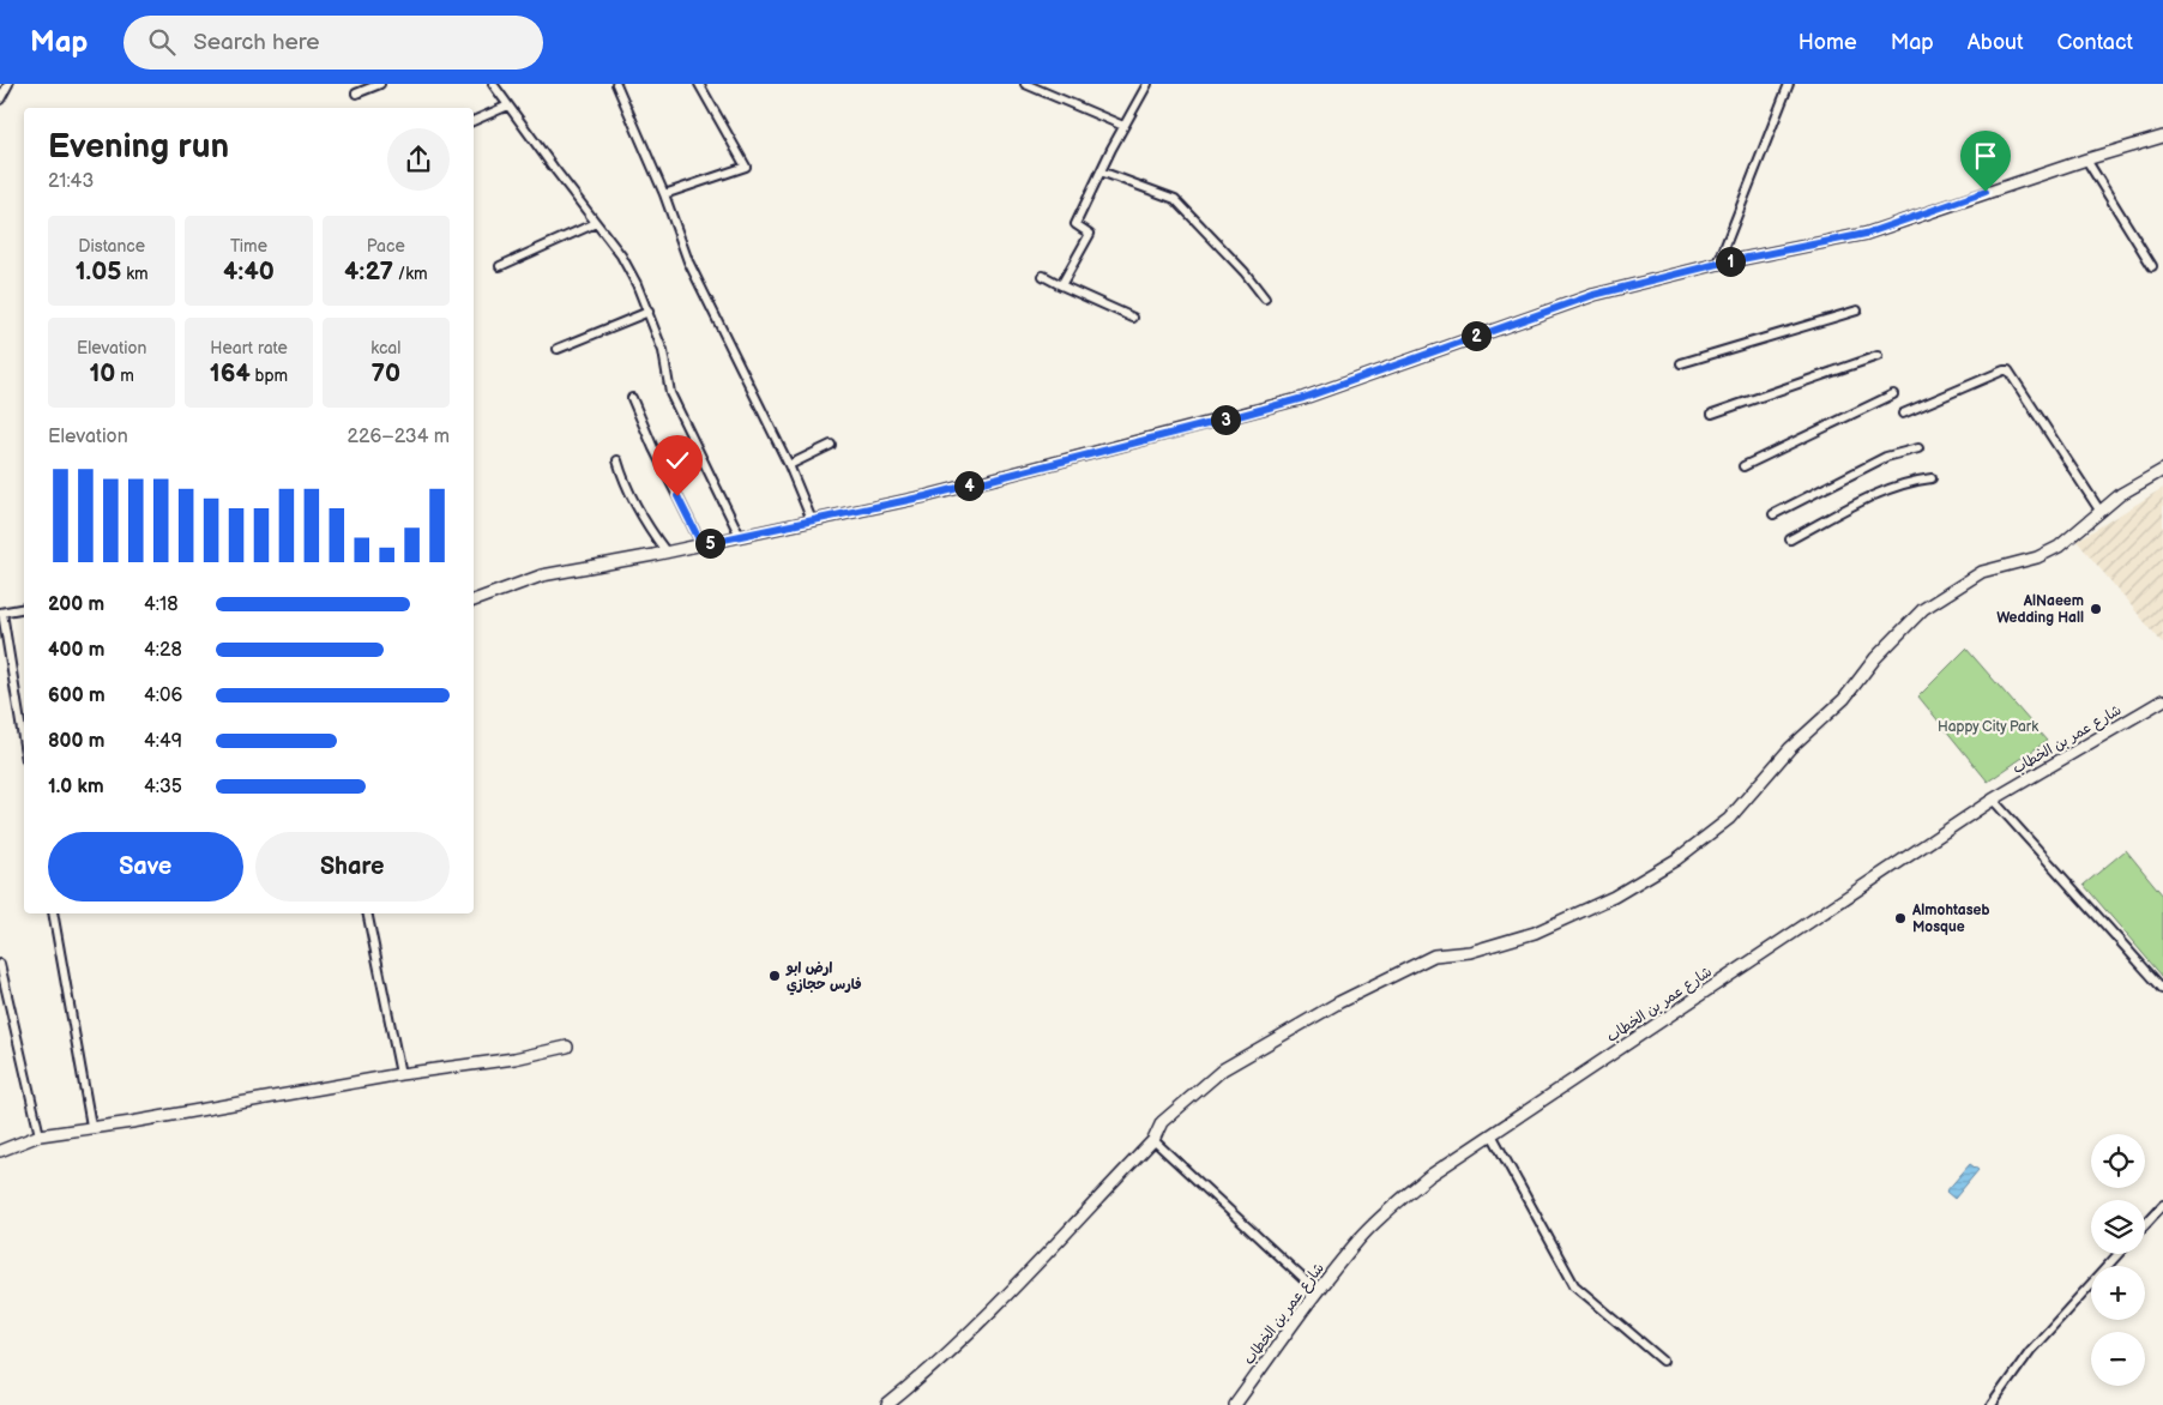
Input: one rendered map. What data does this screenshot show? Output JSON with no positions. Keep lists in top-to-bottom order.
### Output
{
  "streets": {
    "street": ["شارع عمر بن الخطاب"]
  },
  "parks": ["Happy City Park"],
  "places": ["AlNaeem Wedding Hall", "Almohtaseb Mosque", "ارض ابو فارس حجازي"],
  "page": {
    "header": "Map",
    "search": "Search here",
    "nav": [
      "Home",
      "Map",
      "About",
      "Contact"
    ],
    "heading": ["Evening run", "21:43"],
    "stats": [
      ["Distance", "1.05 km"],
      ["Time", "4:40"],
      ["Pace", "4:27 /km"],
      ["Elevation", "10 m"],
      ["Heart rate", "164 bpm"],
      ["kcal", "70"]
    ],
    "pins": [
      "1",
      "2",
      "3",
      "4",
      "5"
    ],
    "chart": ["Elevation", "226–234 m"],
    "list": [
      {
        "name": "200 m",
        "note": "4:18"
      },
      {
        "name": "400 m",
        "note": "4:28"
      },
      {
        "name": "600 m",
        "note": "4:06"
      },
      {
        "name": "800 m",
        "note": "4:49"
      },
      {
        "name": "1.0 km",
        "note": "4:35"
      }
    ],
    "buttons": ["Save", "Share"],
    "map_buttons": ["+", "−"]
  }
}
